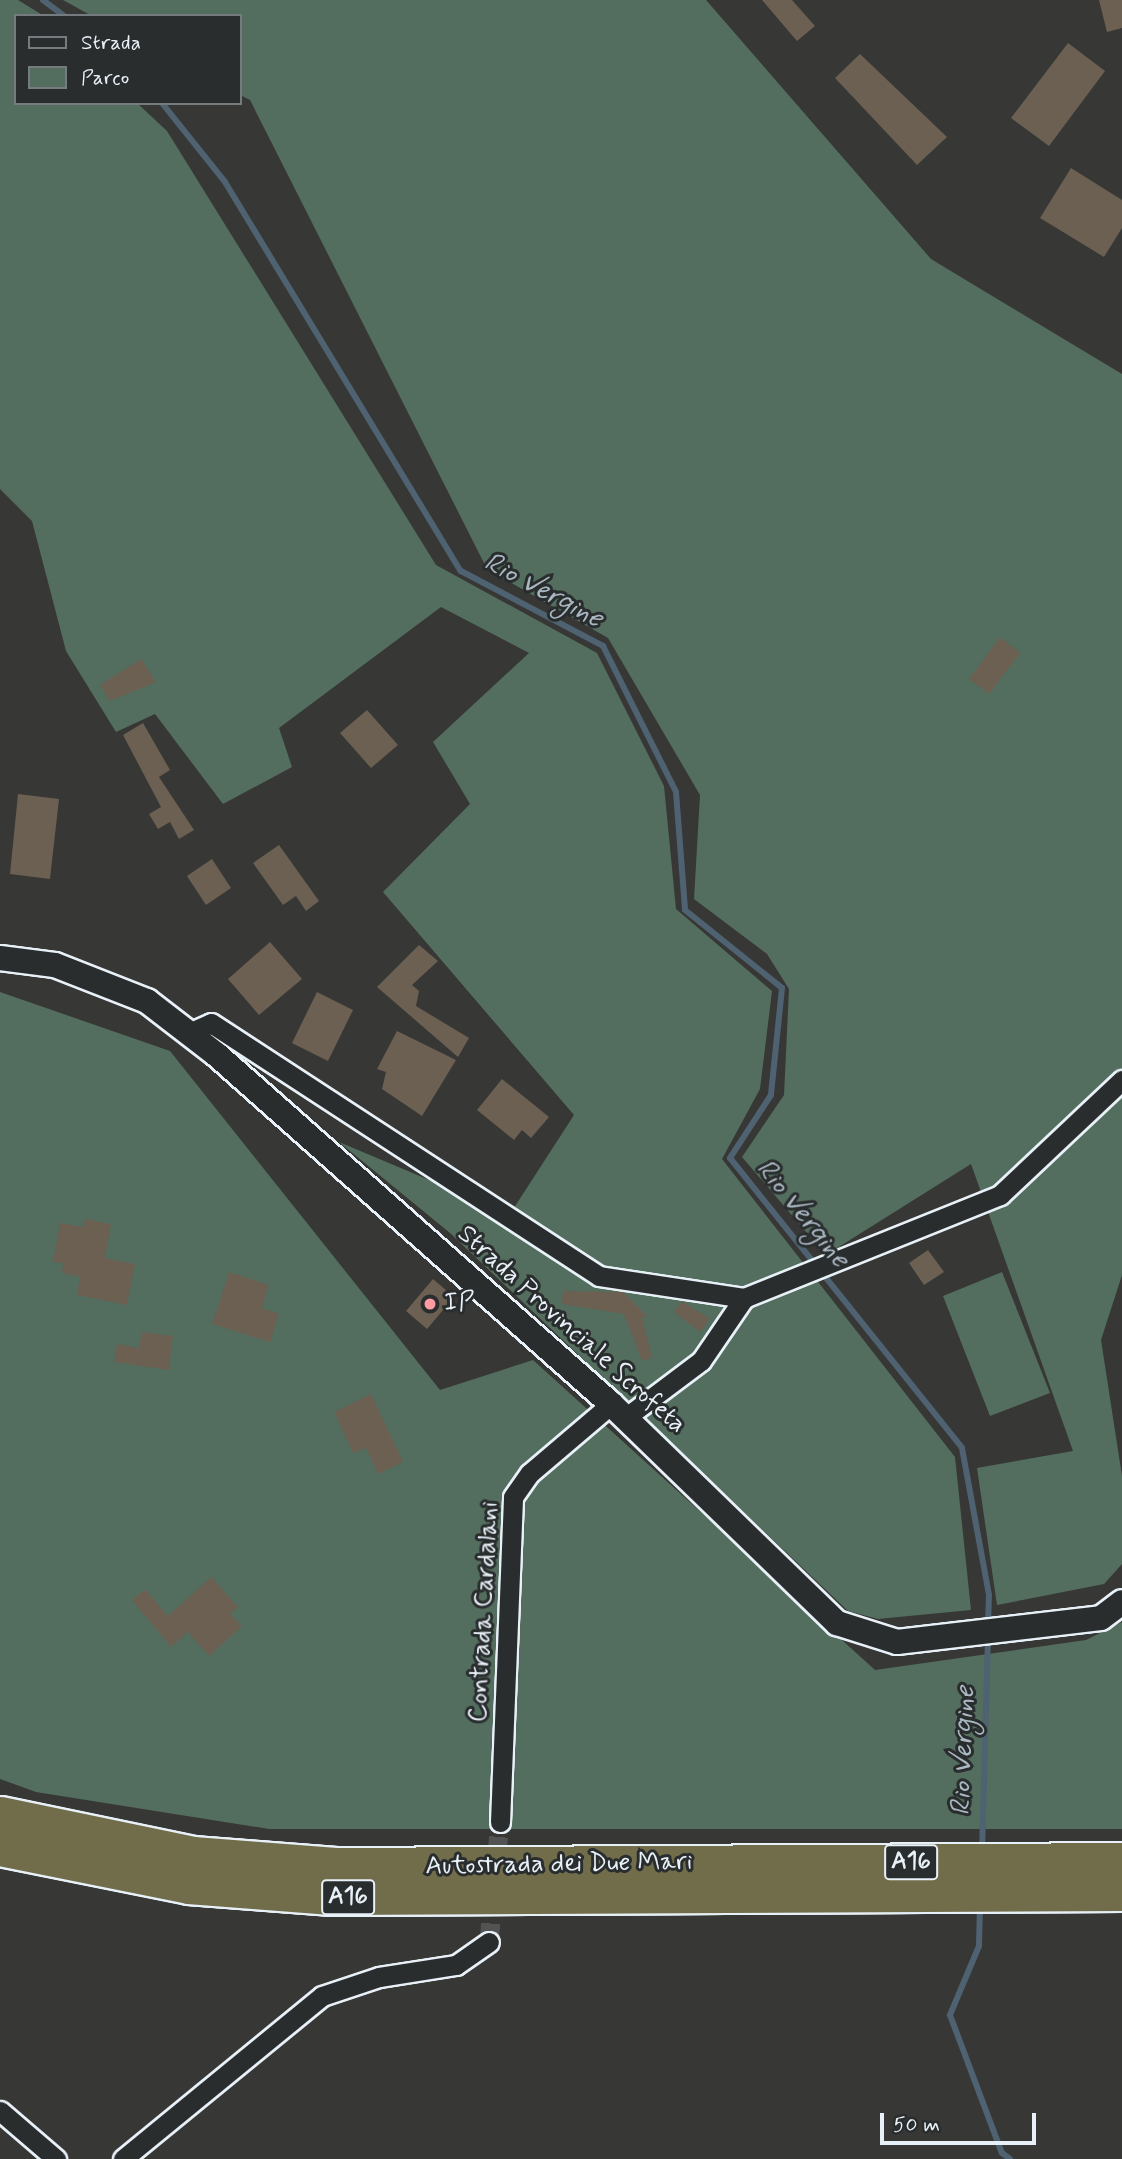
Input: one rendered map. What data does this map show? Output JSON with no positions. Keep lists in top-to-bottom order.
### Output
{
  "streets": {
    "highway": ["A16", "Autostrada dei Due Mari"],
    "street": ["Strada Provinciale Scrofeta", "Contrada Cardalani"]
  },
  "crossings": [
    ["Strada Provinciale Scrofeta", "Contrada Cardalani"]
  ],
  "water": ["Rio Vergine"],
  "places": ["IP"],
  "legend": ["Strada", "Parco"],
  "scale_bar": "50 m"
}
